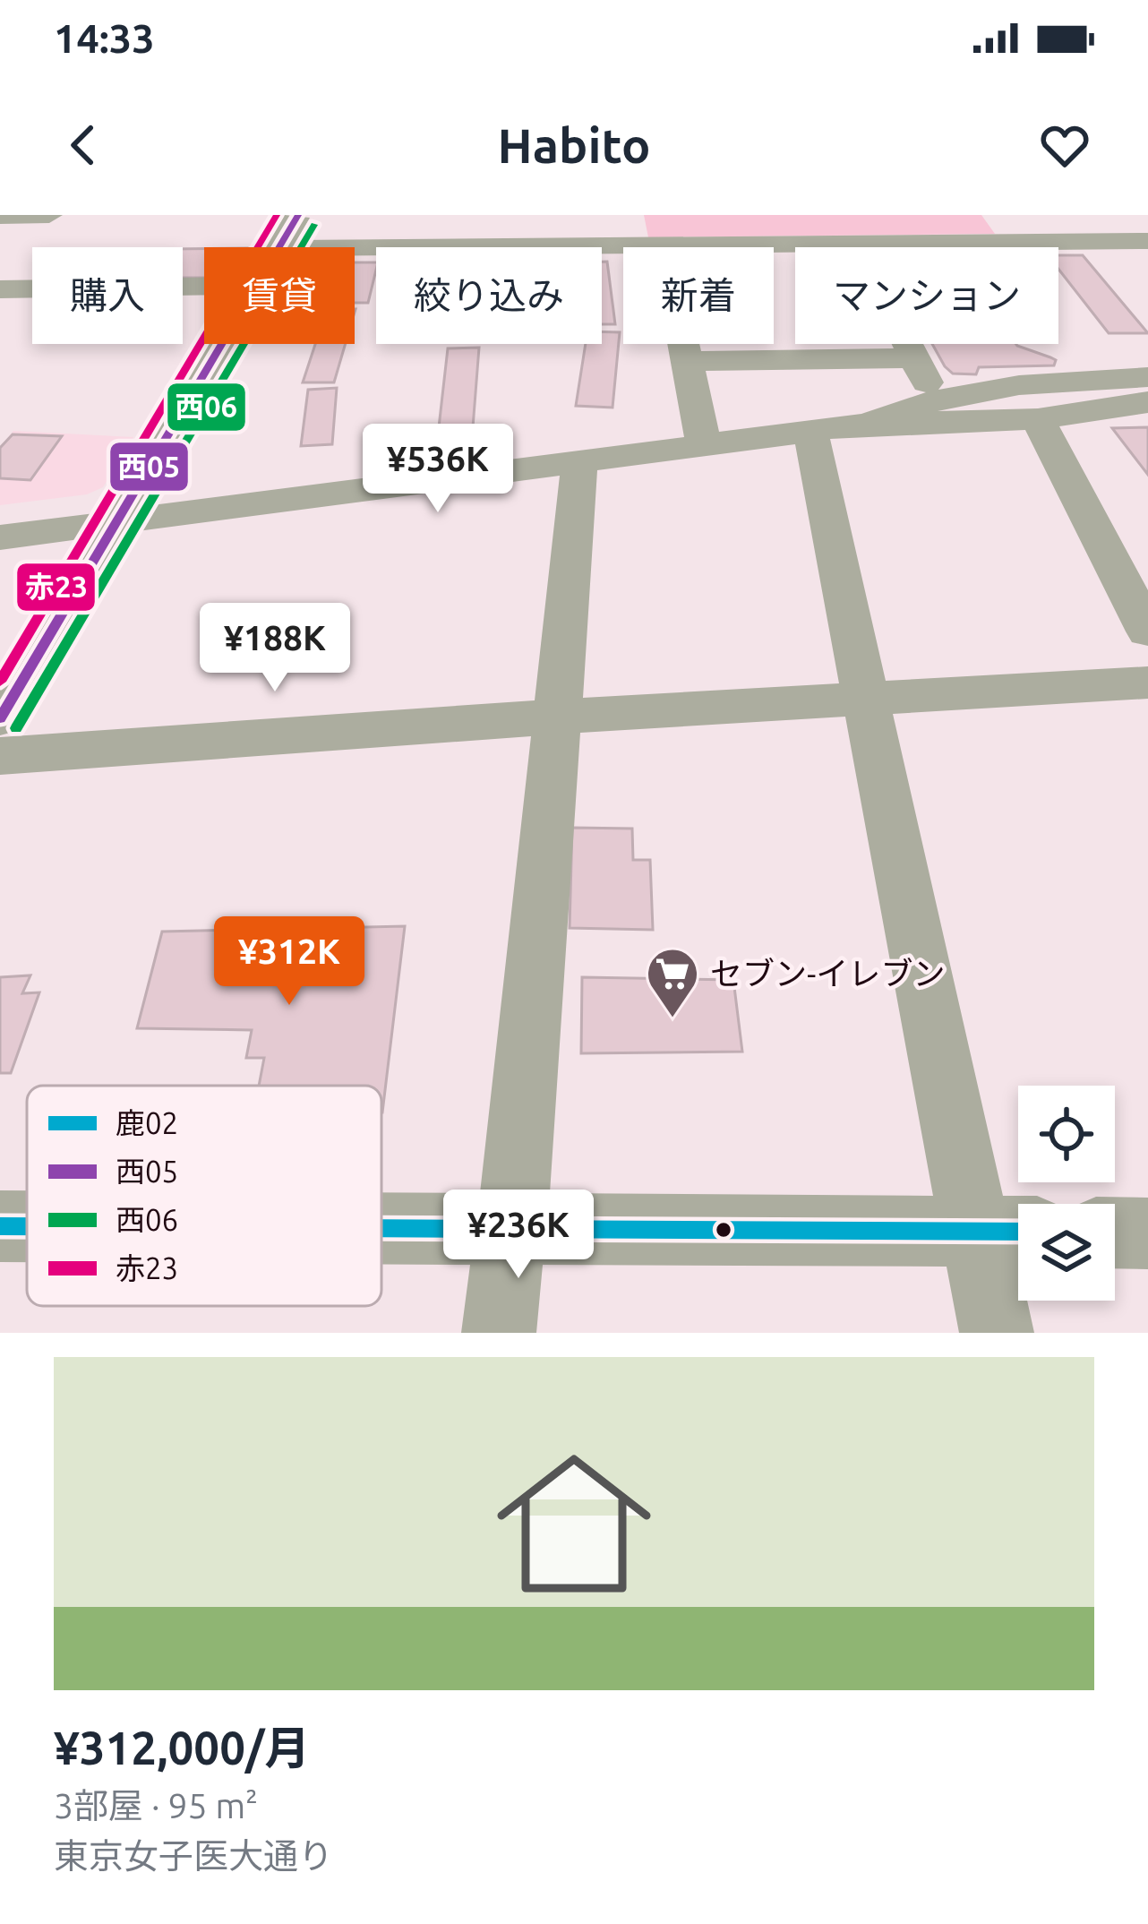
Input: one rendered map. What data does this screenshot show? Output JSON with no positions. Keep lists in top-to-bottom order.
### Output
{
  "places": {
    "supermarket": ["セブン-イレブン"]
  },
  "lines": [
    "transit line 西05",
    "transit line 赤23",
    "transit line 西06",
    "transit line 鹿02"
  ],
  "legend": [
    "鹿02",
    "西05",
    "西06",
    "赤23"
  ],
  "page": {
    "status": "14:33",
    "header": "Habito",
    "chip": [
      "購入",
      "賃貸",
      "絞り込み",
      "新着",
      "マンション"
    ],
    "price": [
      "¥536K",
      "¥188K",
      "¥312K",
      "¥236K"
    ],
    "list": [
      {
        "name": "¥312,000/月",
        "note": "3部屋 · 95 m² · 東京女子医大通り"
      }
    ]
  }
}
